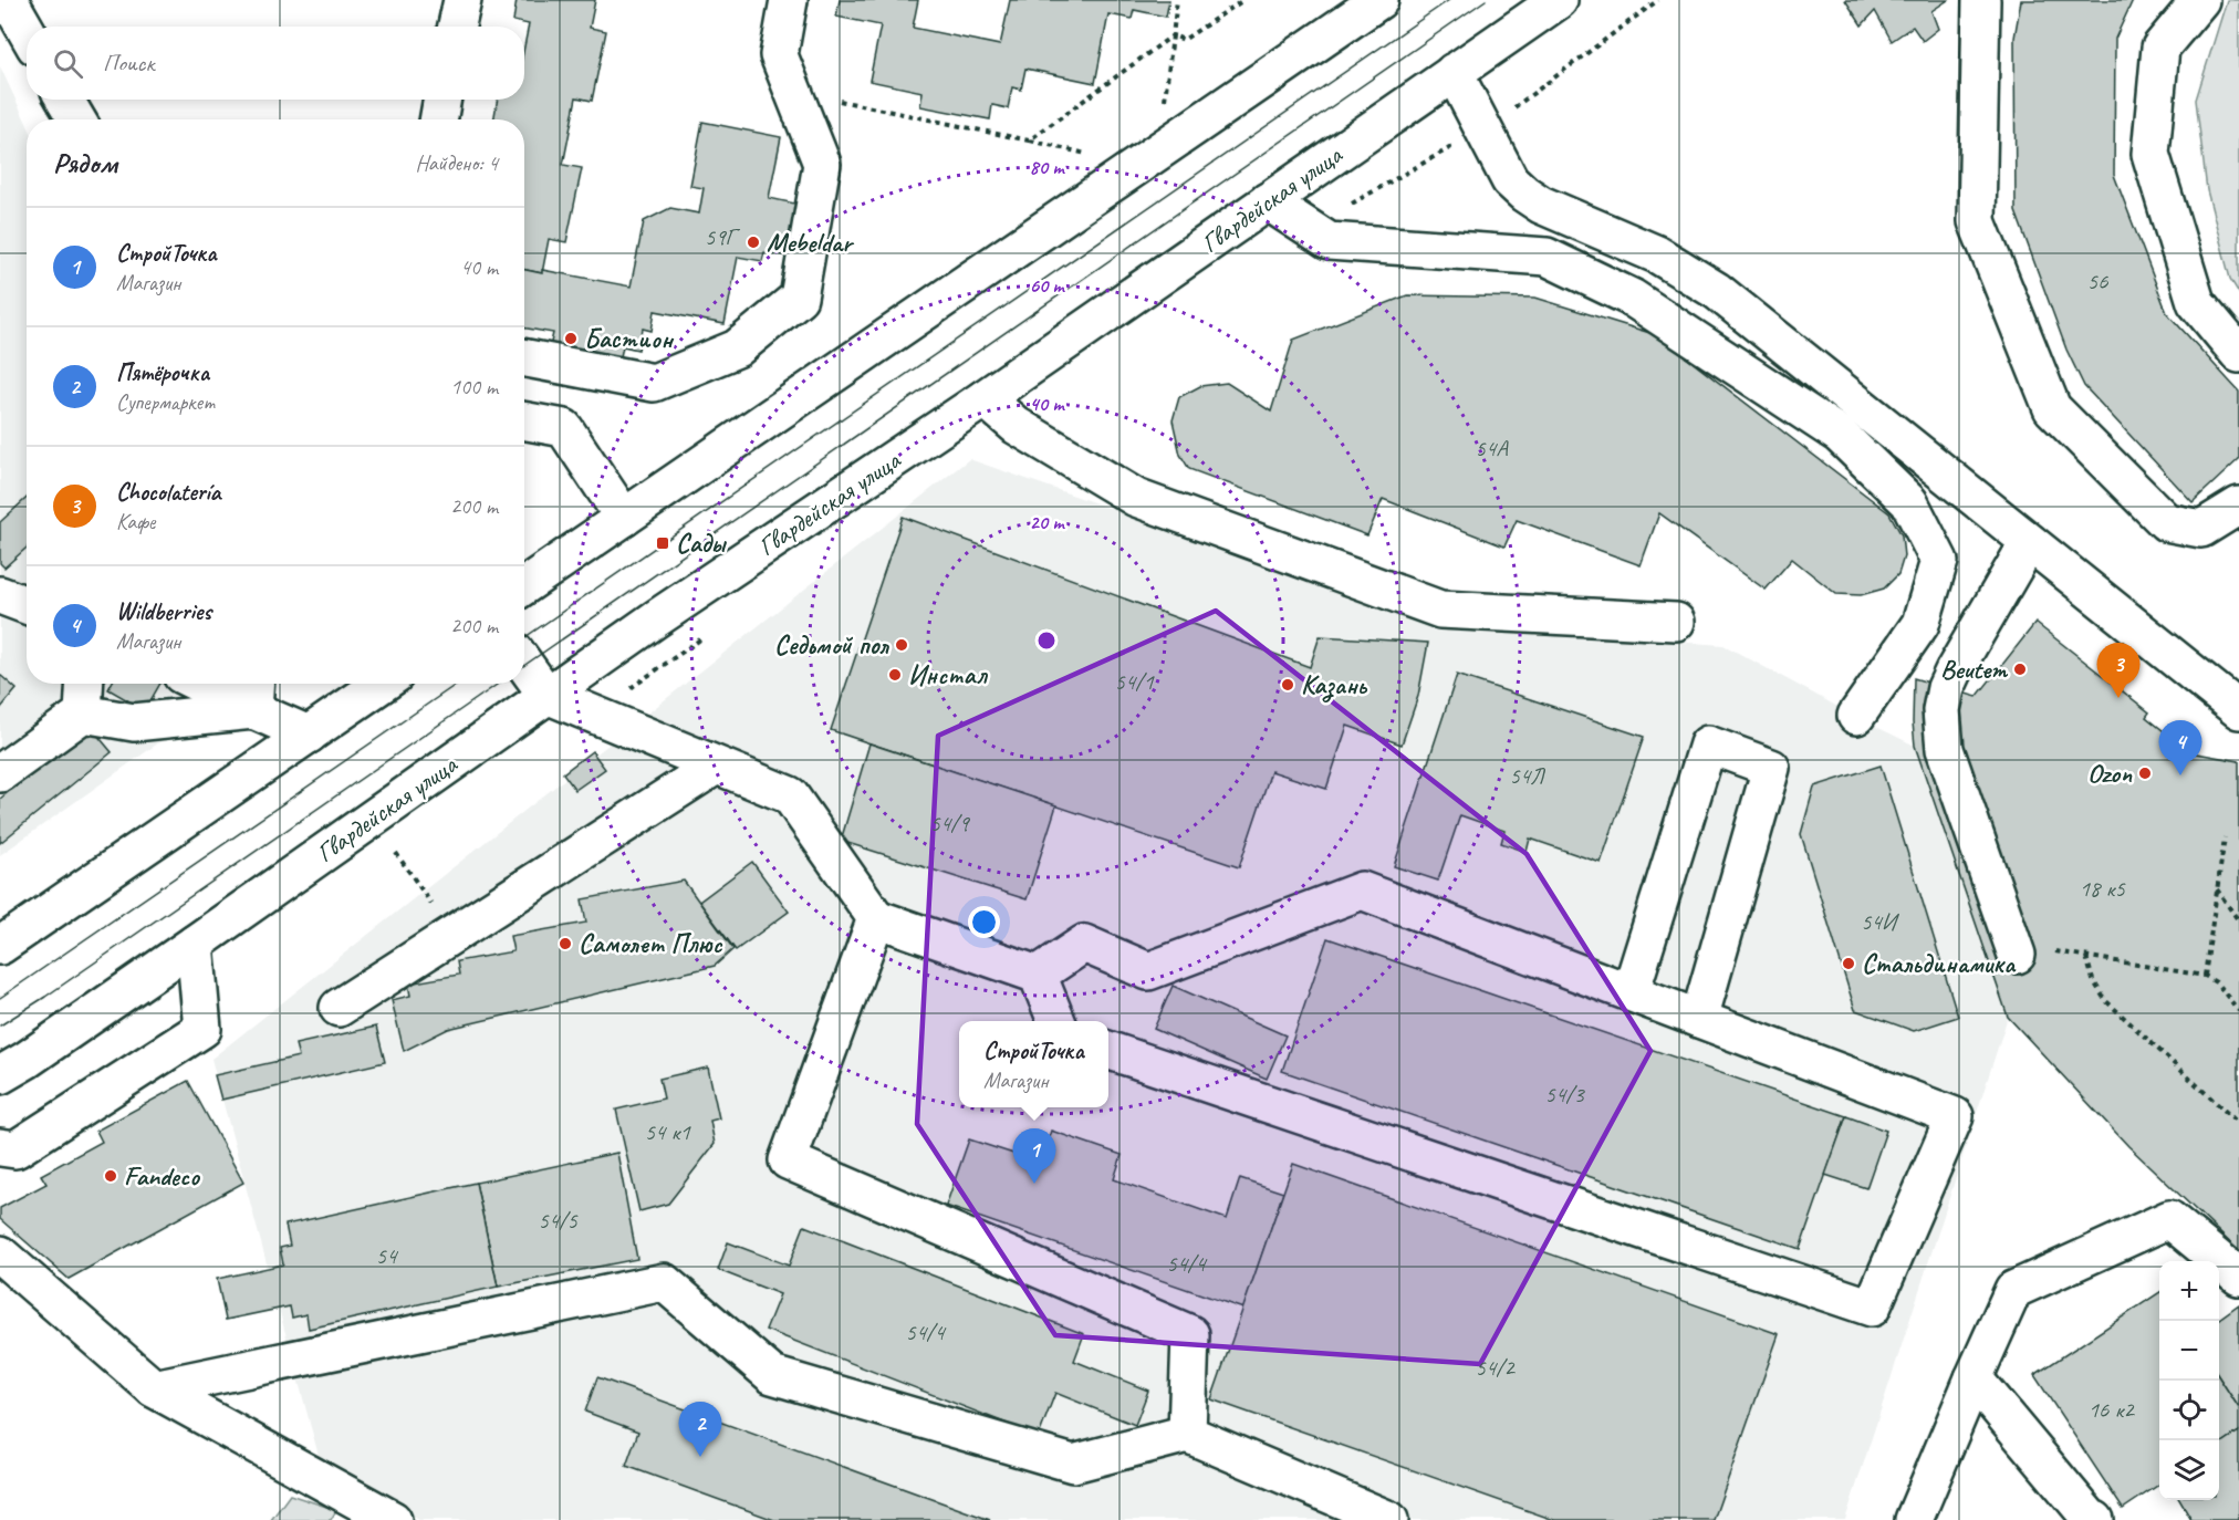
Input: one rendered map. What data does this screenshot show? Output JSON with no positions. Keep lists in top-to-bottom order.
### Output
{
  "streets": {
    "main road": ["Гвардейская улица"]
  },
  "places": {
    "other": [
      "Mebeldar",
      "Бастион",
      "Седьмой пол",
      "Beutem",
      "Инстал",
      "Казань",
      "Ozon",
      "Самолет Плюс",
      "Стальдинамика",
      "Fandeco"
    ],
    "transit": ["Сады"]
  },
  "house_numbers": [
    "59Г",
    "56",
    "54А",
    "54/1",
    "54Л",
    "54/9",
    "18 к5",
    "54И",
    "54/3",
    "54 к1",
    "54/5",
    "54",
    "54/4",
    "54/4",
    "54/2",
    "16 к2"
  ],
  "page": {
    "search": "Поиск",
    "heading": ["Рядом", "Найдено: 4"],
    "list": [
      {
        "mark": "1",
        "name": "СтройТочка",
        "note": "Магазин",
        "value": "40 m"
      },
      {
        "mark": "2",
        "name": "Пятёрочка",
        "note": "Супермаркет",
        "value": "100 m"
      },
      {
        "mark": "3",
        "name": "Chocolatería",
        "note": "Кафе",
        "value": "200 m"
      },
      {
        "mark": "4",
        "name": "Wildberries",
        "note": "Магазин",
        "value": "200 m"
      }
    ],
    "pins": [
      "3",
      "4",
      "1",
      "2"
    ],
    "popup": ["СтройТочка", "Магазин"],
    "map_buttons": ["+", "−"]
  },
  "rings": [
    "80 m",
    "60 m",
    "40 m",
    "20 m"
  ]
}
